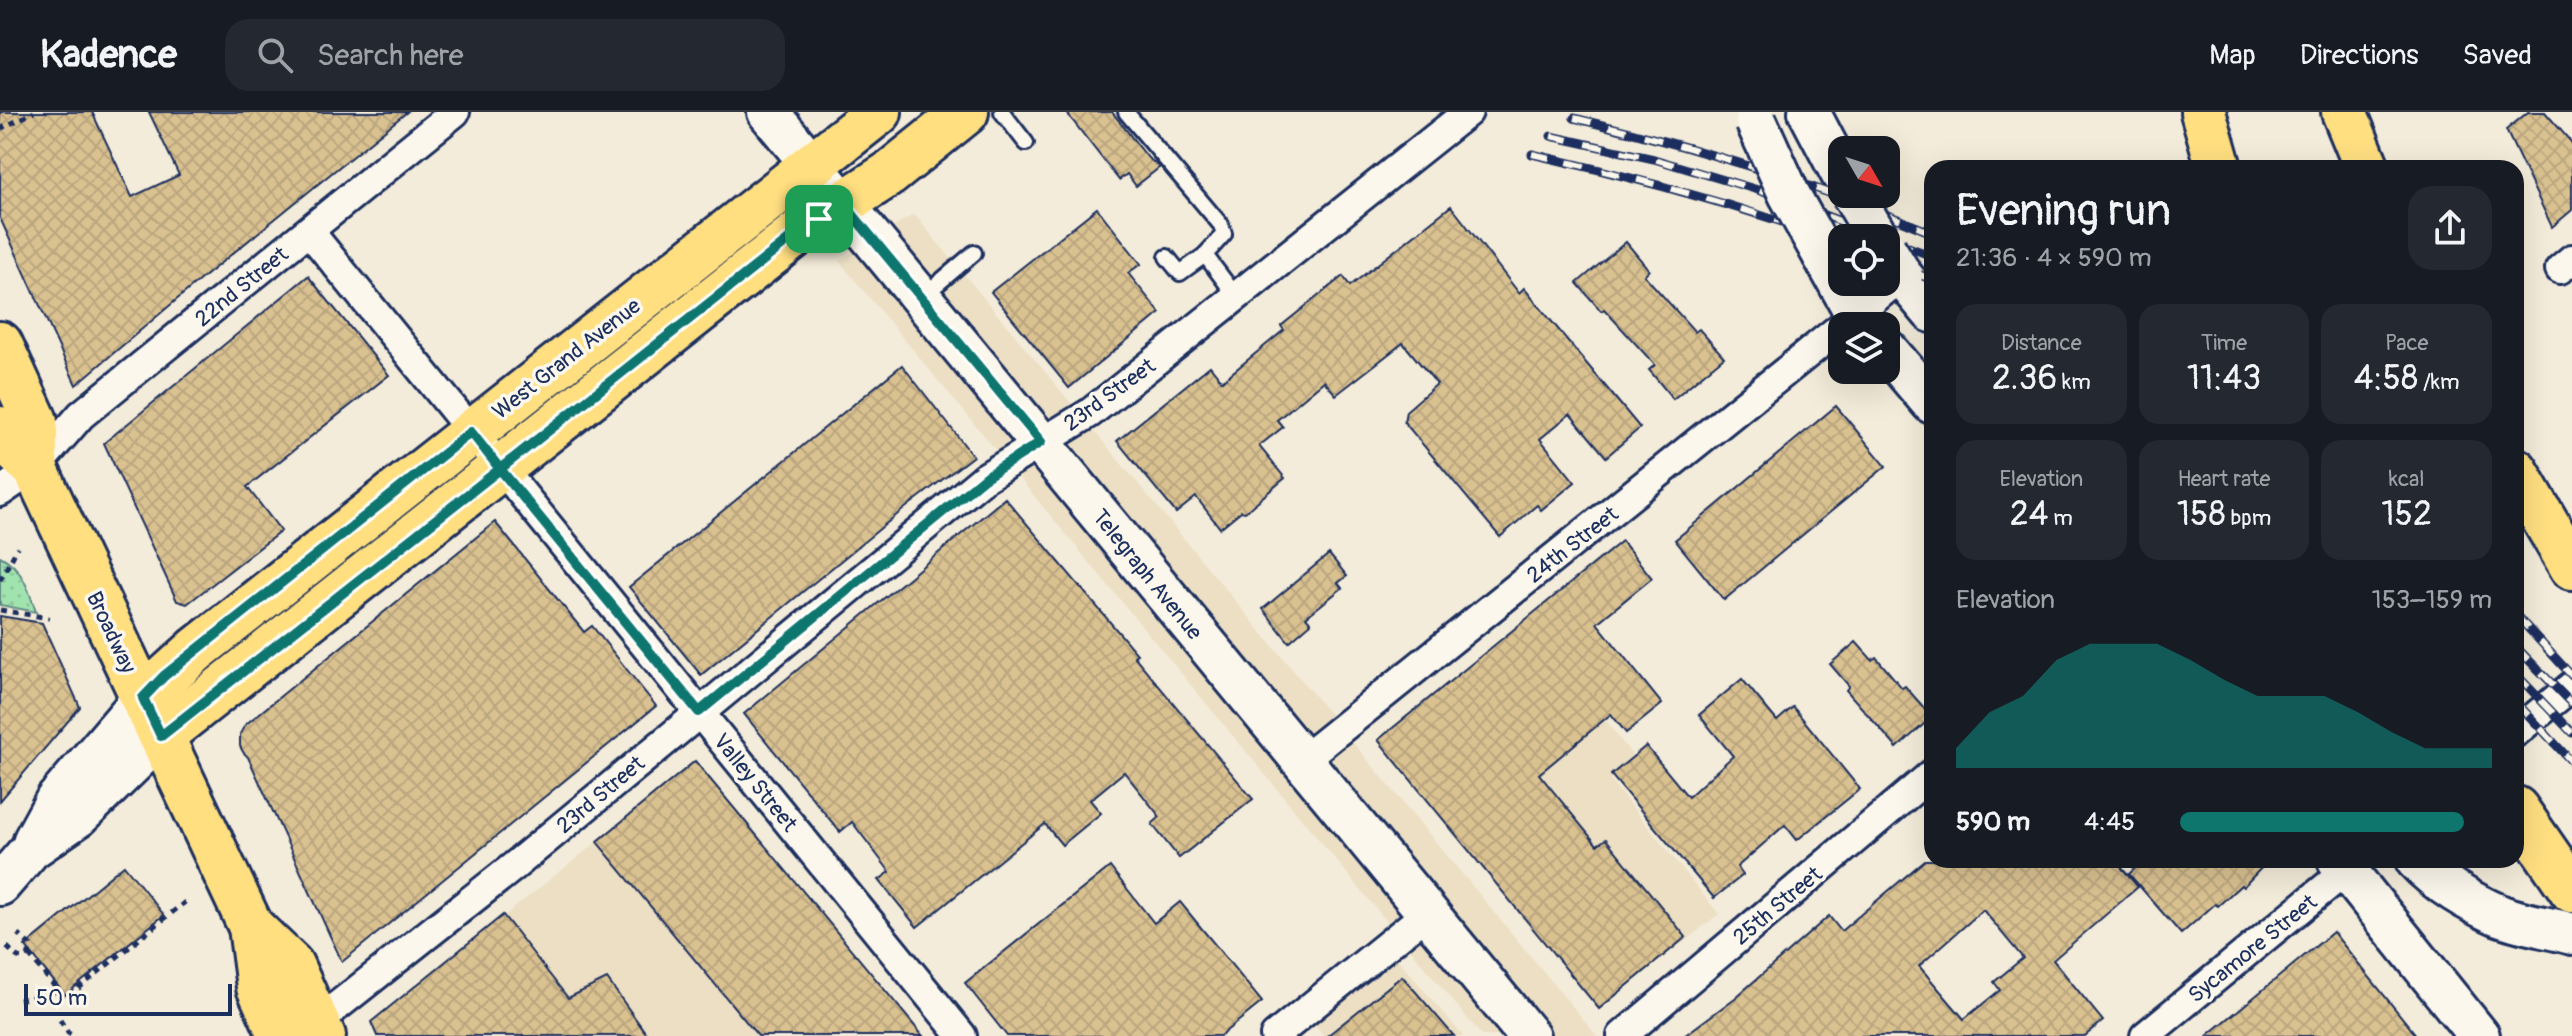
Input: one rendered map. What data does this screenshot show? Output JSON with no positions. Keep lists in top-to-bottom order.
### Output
{
  "streets": {
    "main road": ["West Grand Avenue", "Telegraph Avenue", "Broadway"],
    "street": [
      "22nd Street",
      "23rd Street",
      "24th Street",
      "Valley Street",
      "25th Street",
      "Sycamore Street"
    ]
  },
  "crossings": [
    ["22nd Street", "Broadway"],
    ["22nd Street", "Valley Street"],
    ["West Grand Avenue", "Telegraph Avenue"],
    ["West Grand Avenue", "Broadway"],
    ["West Grand Avenue", "Valley Street"],
    ["23rd Street", "Telegraph Avenue"],
    ["23rd Street", "Broadway"],
    ["23rd Street", "Valley Street"],
    ["24th Street", "Telegraph Avenue"]
  ],
  "scale_bar": "50 m",
  "north": "bottom right",
  "page": {
    "header": "Kadence",
    "search": "Search here",
    "nav": ["Map", "Directions", "Saved"],
    "heading": ["Evening run", "21:36 · 4 × 590 m"],
    "stats": [
      ["Distance", "2.36 km"],
      ["Time", "11:43"],
      ["Pace", "4:58 /km"],
      ["Elevation", "24 m"],
      ["Heart rate", "158 bpm"],
      ["kcal", "152"]
    ],
    "chart": ["Elevation", "153–159 m"],
    "list": [
      {
        "name": "590 m",
        "note": "4:45"
      }
    ],
    "scale": "50 m"
  }
}
